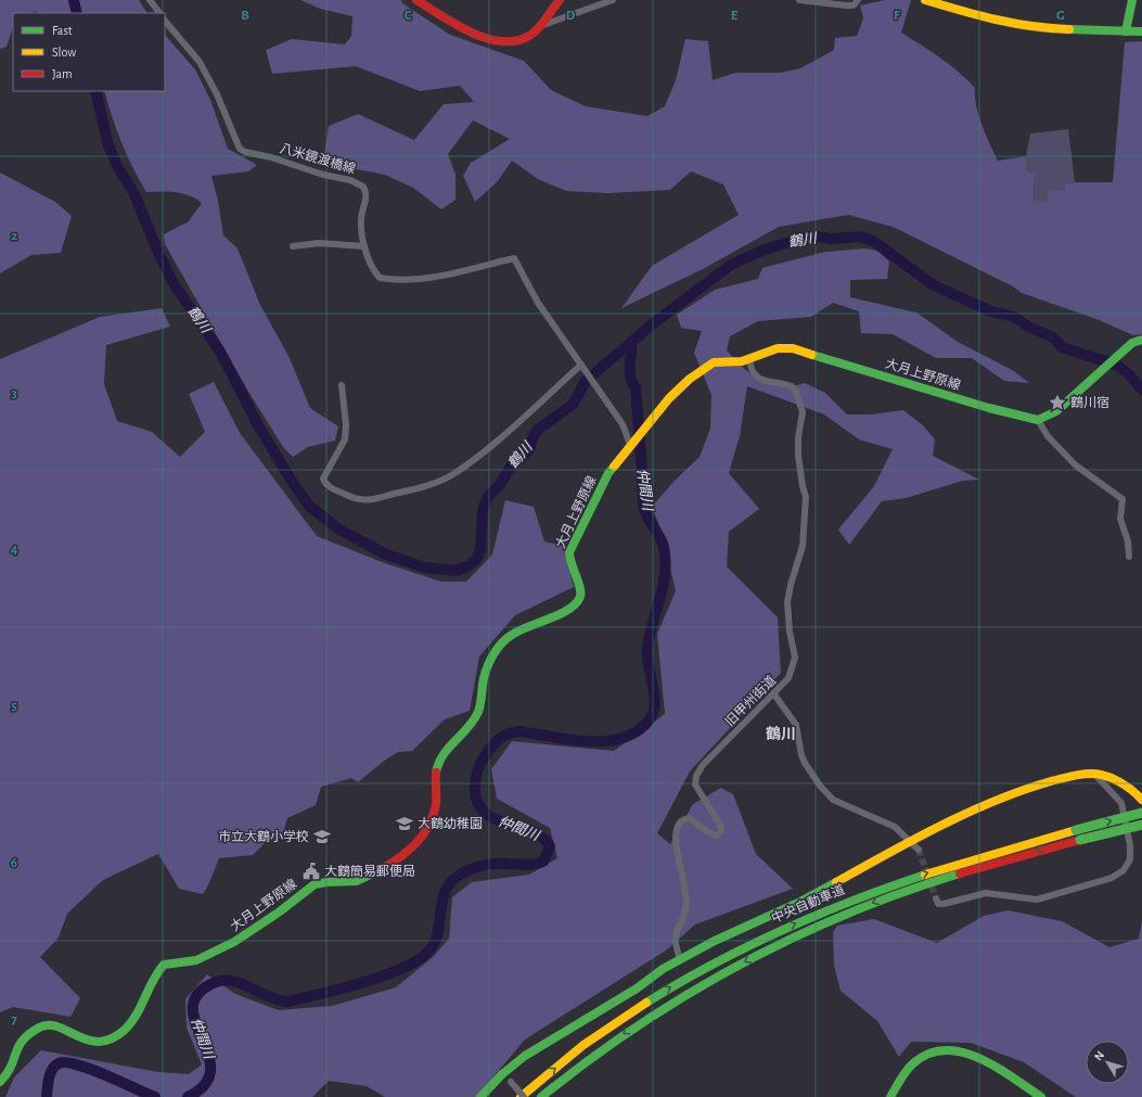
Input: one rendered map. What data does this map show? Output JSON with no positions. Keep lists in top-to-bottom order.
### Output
{
  "streets": {
    "main road": ["大月上野原線", "中央自動車道"],
    "street": ["八米鏡渡橋線", "旧甲州街道"]
  },
  "crossings": [
    ["大月上野原線", "旧甲州街道"]
  ],
  "districts": ["鶴川"],
  "water": ["鶴川", "仲間川"],
  "places": {
    "place": ["鶴川宿"],
    "school or university": ["大鶴幼稚園", "市立大鶴小学校"],
    "public building": ["大鶴簡易郵便局"]
  },
  "legend": ["Fast", "Slow", "Jam"],
  "north": "top left",
  "grid": {
    "columns": [
      "B",
      "C",
      "D",
      "E",
      "F",
      "G"
    ],
    "rows": [
      "2",
      "3",
      "4",
      "5",
      "6",
      "7"
    ]
  }
}
